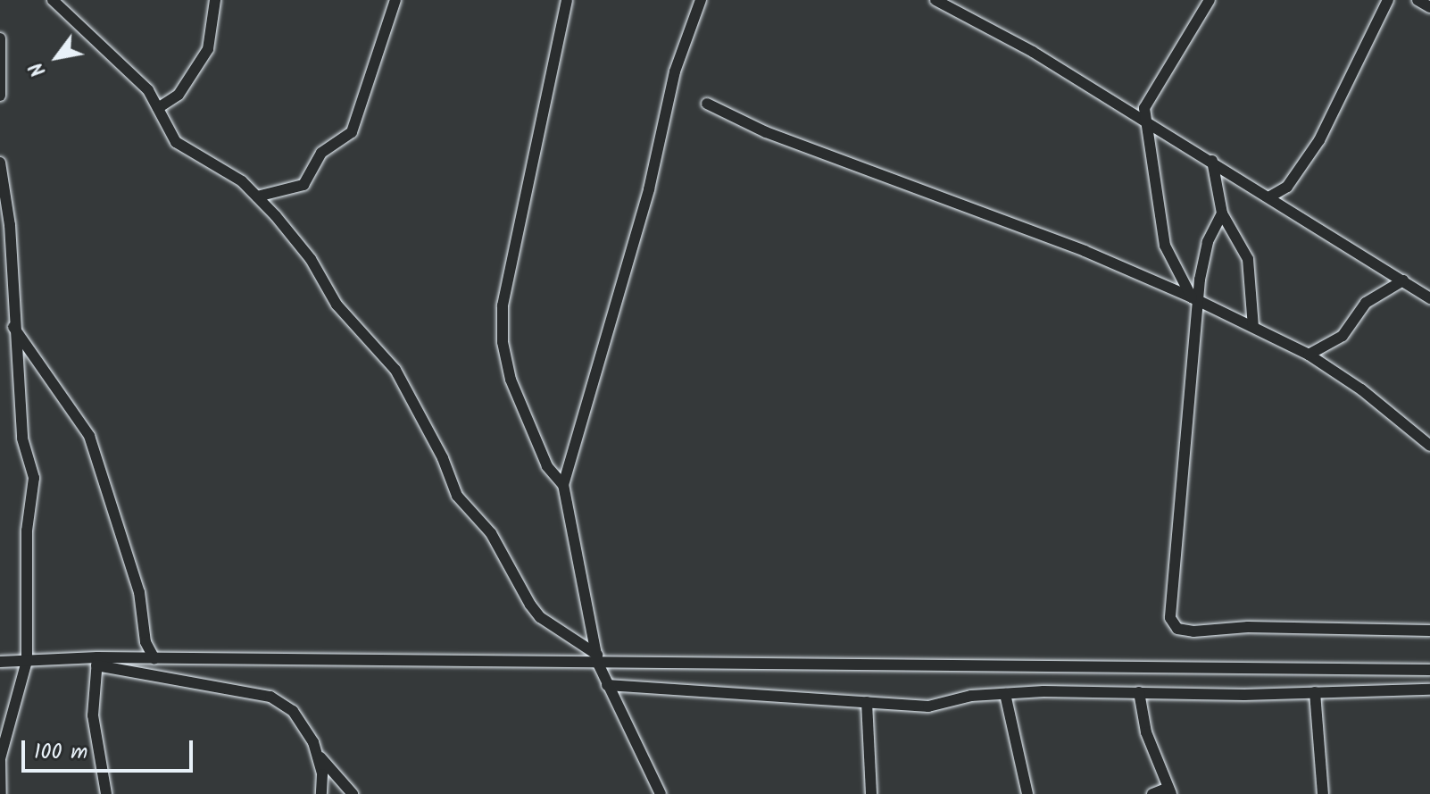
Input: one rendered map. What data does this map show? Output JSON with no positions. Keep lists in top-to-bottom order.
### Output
{
  "scale_bar": "100 m",
  "north": "bottom left"
}
